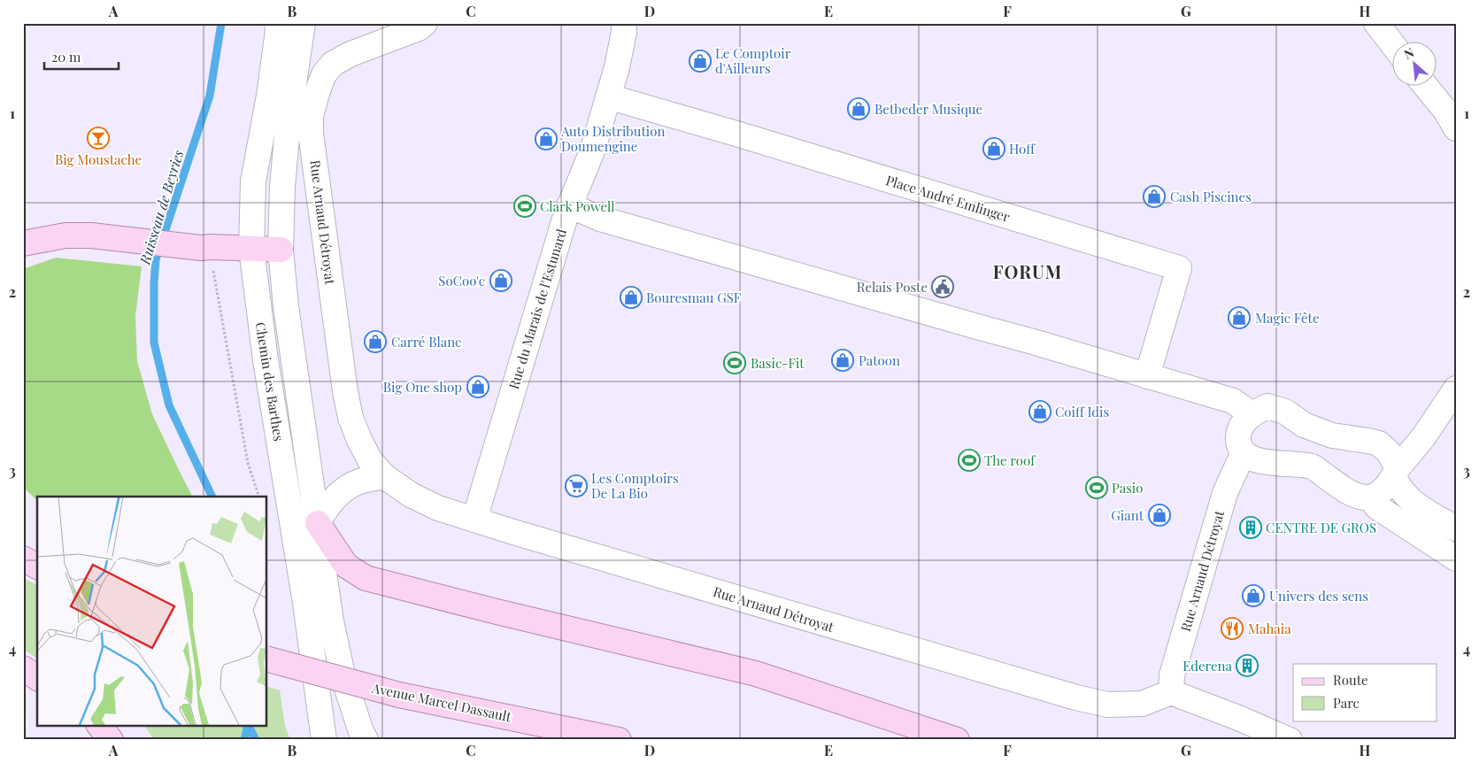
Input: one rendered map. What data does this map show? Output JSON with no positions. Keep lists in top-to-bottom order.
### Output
{
  "streets": {
    "main road": ["Avenue Marcel Dassault"],
    "street": [
      "Place André Emlinger",
      "Rue Arnaud Détroyat",
      "Rue du Marais de l'Estunard",
      "Chemin des Barthes"
    ]
  },
  "crossings": [
    ["Place André Emlinger", "Rue du Marais de l'Estunard"],
    ["Rue Arnaud Détroyat", "Rue du Marais de l'Estunard"]
  ],
  "districts": ["FORUM"],
  "water": ["Ruisseau de Beyries"],
  "places": {
    "shop": [
      "Le Comptoir d'Ailleurs",
      "Betbeder Musique",
      "Auto Distribution Doumengine",
      "Hoff",
      "Cash Piscines",
      "SoCoo'c",
      "Bouresmau GSF",
      "Magic Fête",
      "Carré Blanc",
      "Patoon",
      "Big One shop",
      "Coiff Idis",
      "Giant",
      "Univers des sens"
    ],
    "bar": ["Big Moustache"],
    "sports": [
      "Clark Powell",
      "Basic-Fit",
      "The roof",
      "Pasio"
    ],
    "public building": ["Relais Poste"],
    "supermarket": ["Les Comptoirs De La Bio"],
    "building": ["CENTRE DE GROS", "Ederena"],
    "restaurant": ["Mahaia"]
  },
  "legend": ["Route", "Parc"],
  "scale_bar": "20 m",
  "north": "top left",
  "grid": {
    "columns": [
      "A",
      "B",
      "C",
      "D",
      "E",
      "F",
      "G",
      "H"
    ],
    "rows": [
      "1",
      "2",
      "3",
      "4"
    ]
  }
}
